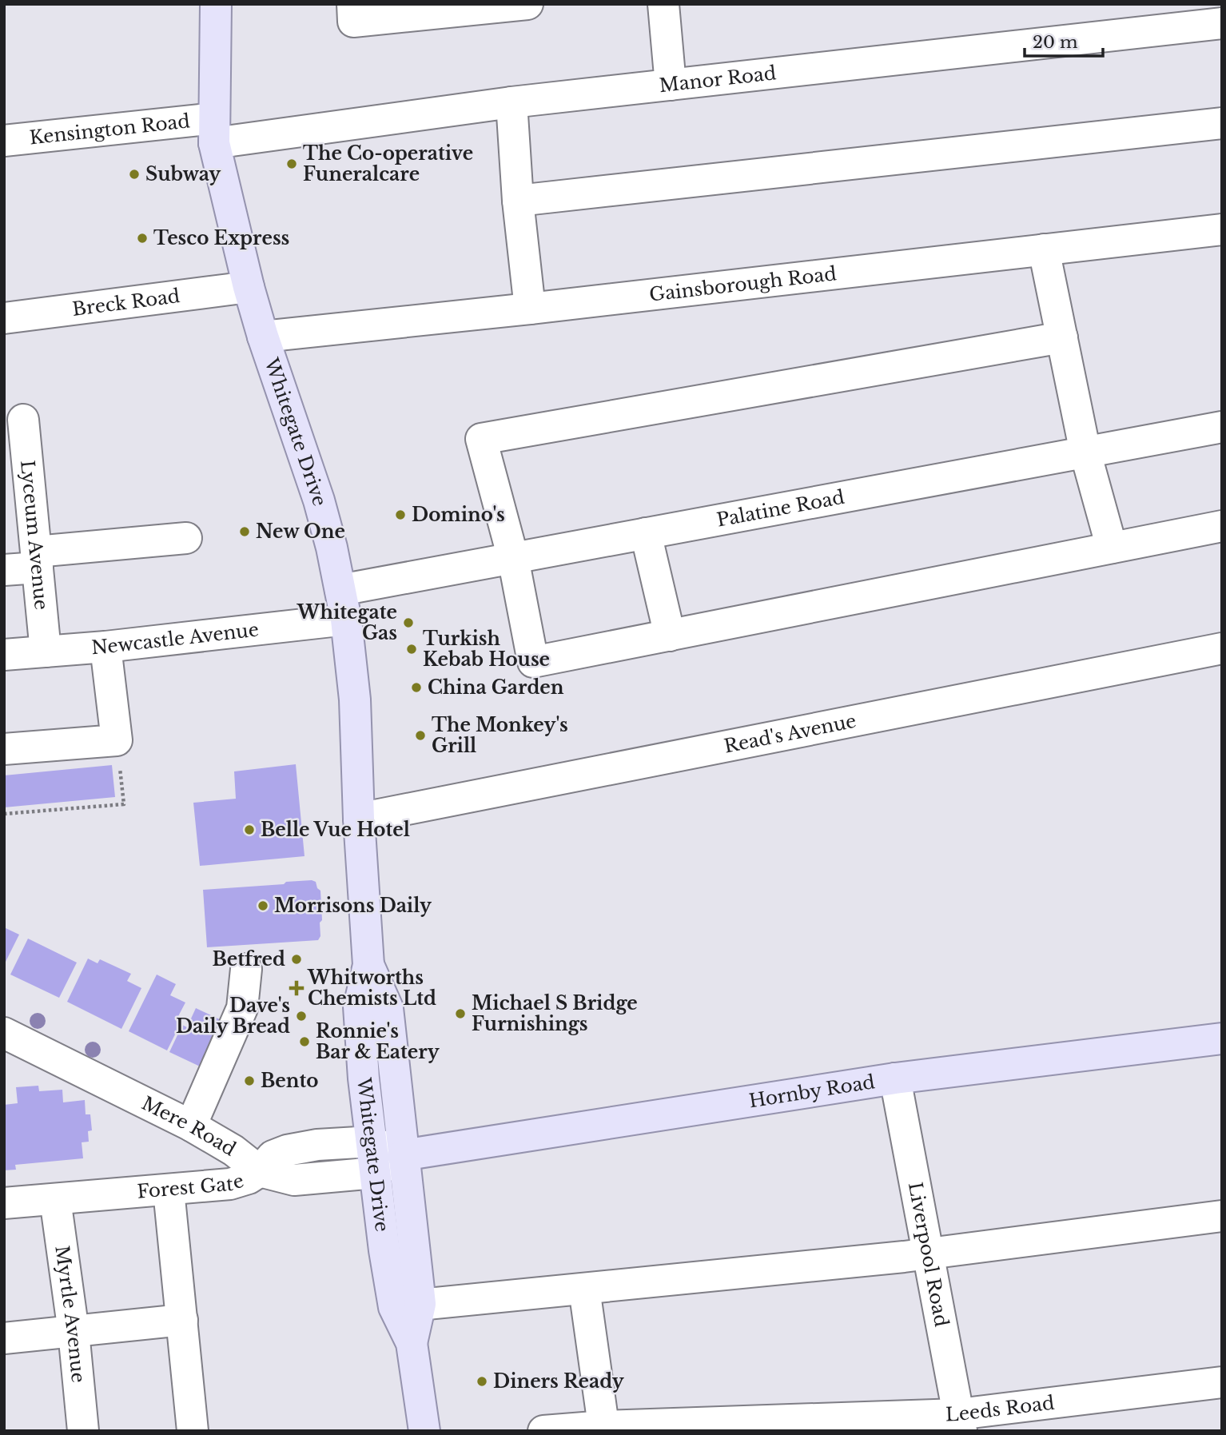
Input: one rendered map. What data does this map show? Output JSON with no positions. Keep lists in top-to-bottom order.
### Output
{
  "streets": {
    "main road": ["Whitegate Drive", "Hornby Road"],
    "street": [
      "Manor Road",
      "Kensington Road",
      "Gainsborough Road",
      "Breck Road",
      "Palatine Road",
      "Lyceum Avenue",
      "Newcastle Avenue",
      "Read's Avenue",
      "Mere Road",
      "Forest Gate",
      "Liverpool Road",
      "Myrtle Avenue",
      "Leeds Road"
    ]
  },
  "crossings": [
    ["Manor Road", "Kensington Road"],
    ["Manor Road", "Whitegate Drive"],
    ["Kensington Road", "Whitegate Drive"],
    ["Gainsborough Road", "Whitegate Drive"],
    ["Breck Road", "Whitegate Drive"],
    ["Whitegate Drive", "Palatine Road"],
    ["Whitegate Drive", "Newcastle Avenue"],
    ["Whitegate Drive", "Read's Avenue"],
    ["Whitegate Drive", "Hornby Road"],
    ["Whitegate Drive", "Forest Gate"],
    ["Palatine Road", "Newcastle Avenue"],
    ["Lyceum Avenue", "Newcastle Avenue"],
    ["Hornby Road", "Liverpool Road"],
    ["Mere Road", "Forest Gate"],
    ["Forest Gate", "Myrtle Avenue"],
    ["Liverpool Road", "Leeds Road"]
  ],
  "places": {
    "other": [
      "The Co-operative Funeralcare",
      "Subway",
      "Tesco Express",
      "Domino's",
      "New One",
      "Whitegate Gas",
      "Turkish Kebab House",
      "China Garden",
      "The Monkey's Grill",
      "Belle Vue Hotel",
      "Morrisons Daily",
      "Betfred",
      "Michael S Bridge Furnishings",
      "Dave's Daily Bread",
      "Ronnie's Bar & Eatery",
      "Bento",
      "Diners Ready"
    ],
    "health": ["Whitworths Chemists Ltd"]
  },
  "scale_bar": "20 m"
}
